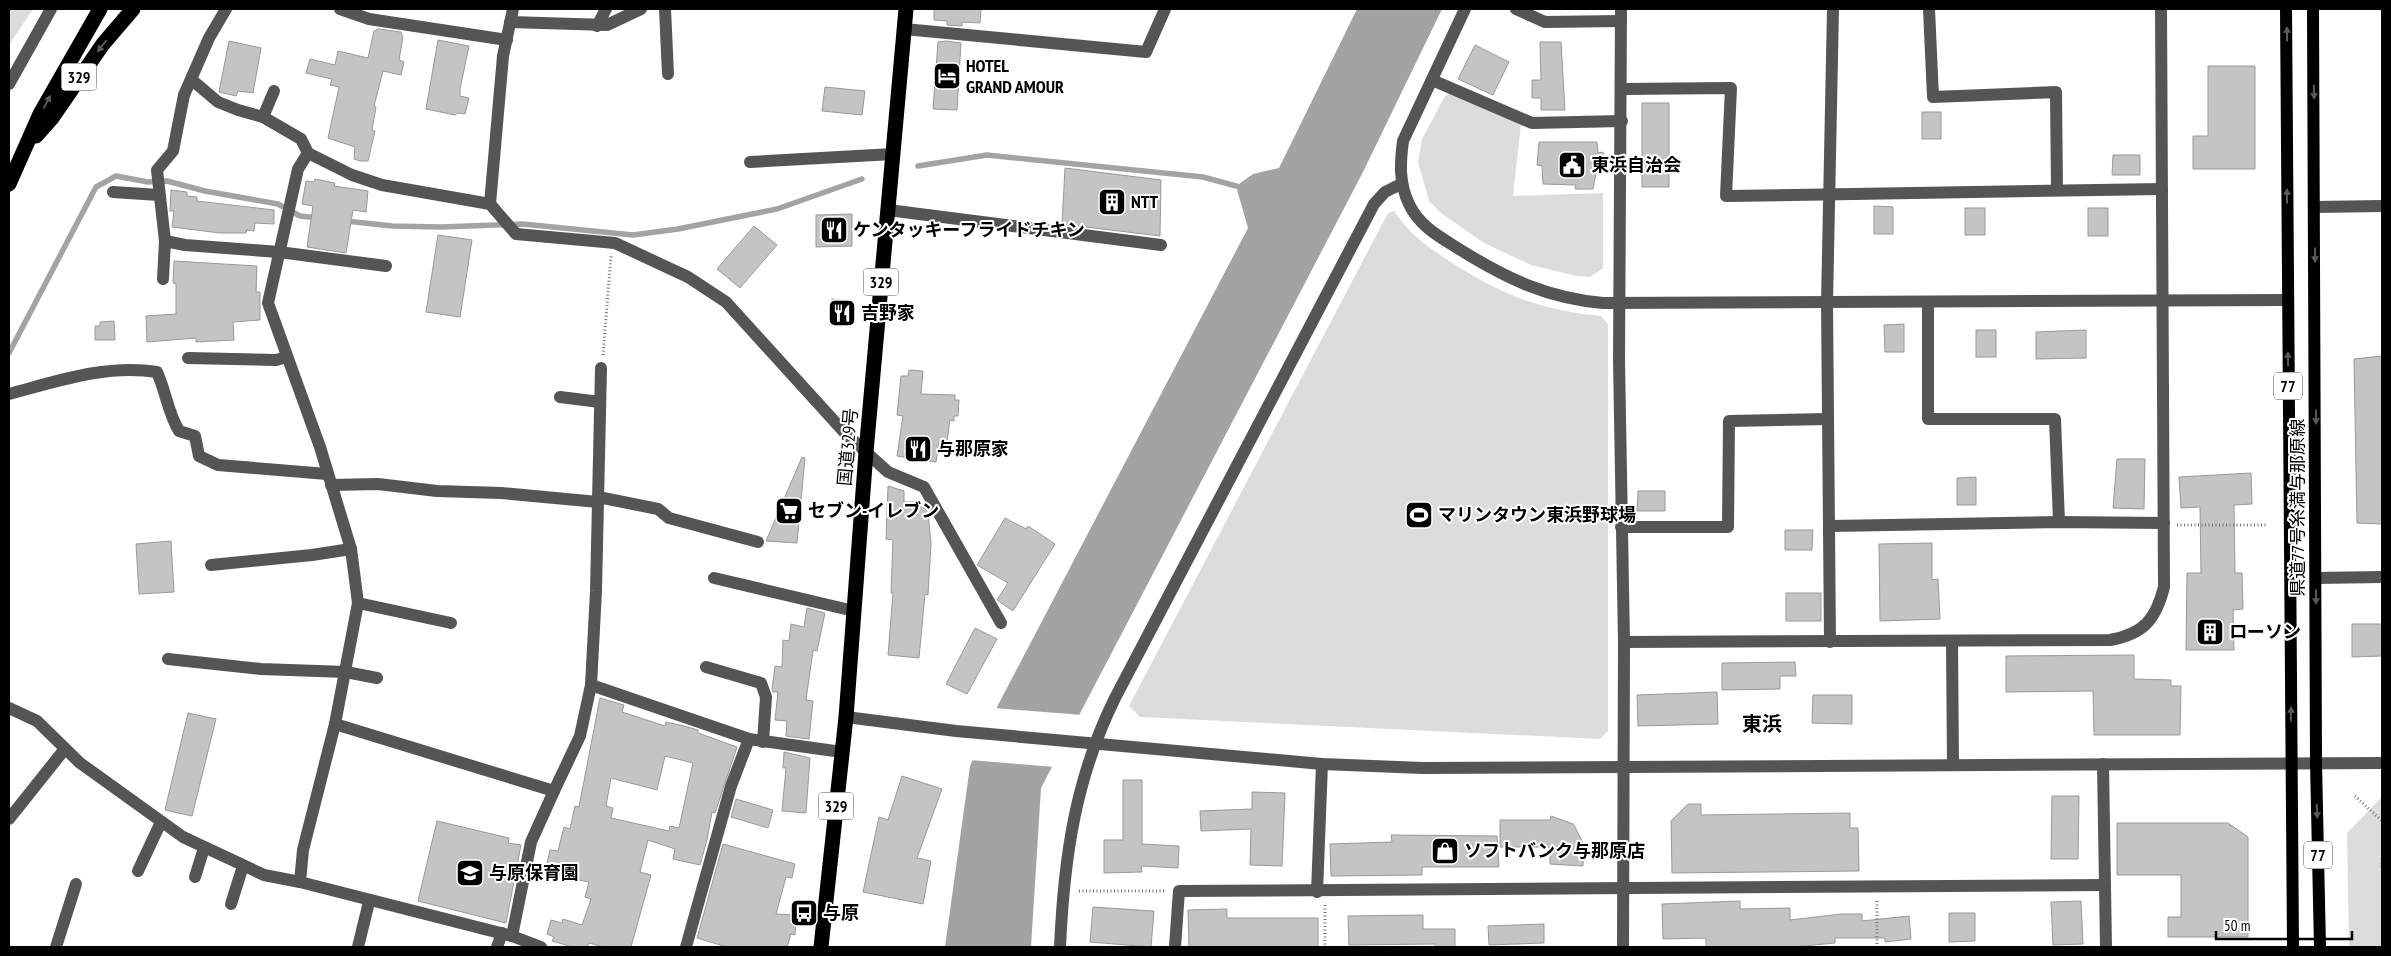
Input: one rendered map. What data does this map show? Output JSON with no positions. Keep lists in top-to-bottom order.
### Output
{
  "streets": {
    "highway": ["329", "国道329号"],
    "main road": ["77", "県道77号糸満与那原線"]
  },
  "districts": ["東浜"],
  "places": {
    "hotel": ["HOTEL GRAND AMOUR"],
    "public building": ["東浜自治会"],
    "building": ["NTT", "ローソン"],
    "restaurant": ["ケンタッキーフライドチキン", "吉野家", "与那原家"],
    "supermarket": ["セブン-イレブン"],
    "sports": ["マリンタウン東浜野球場"],
    "shop": ["ソフトバンク与那原店"],
    "school or university": ["与原保育園"],
    "bus stop": ["与原"]
  },
  "scale_bar": "50 m"
}
